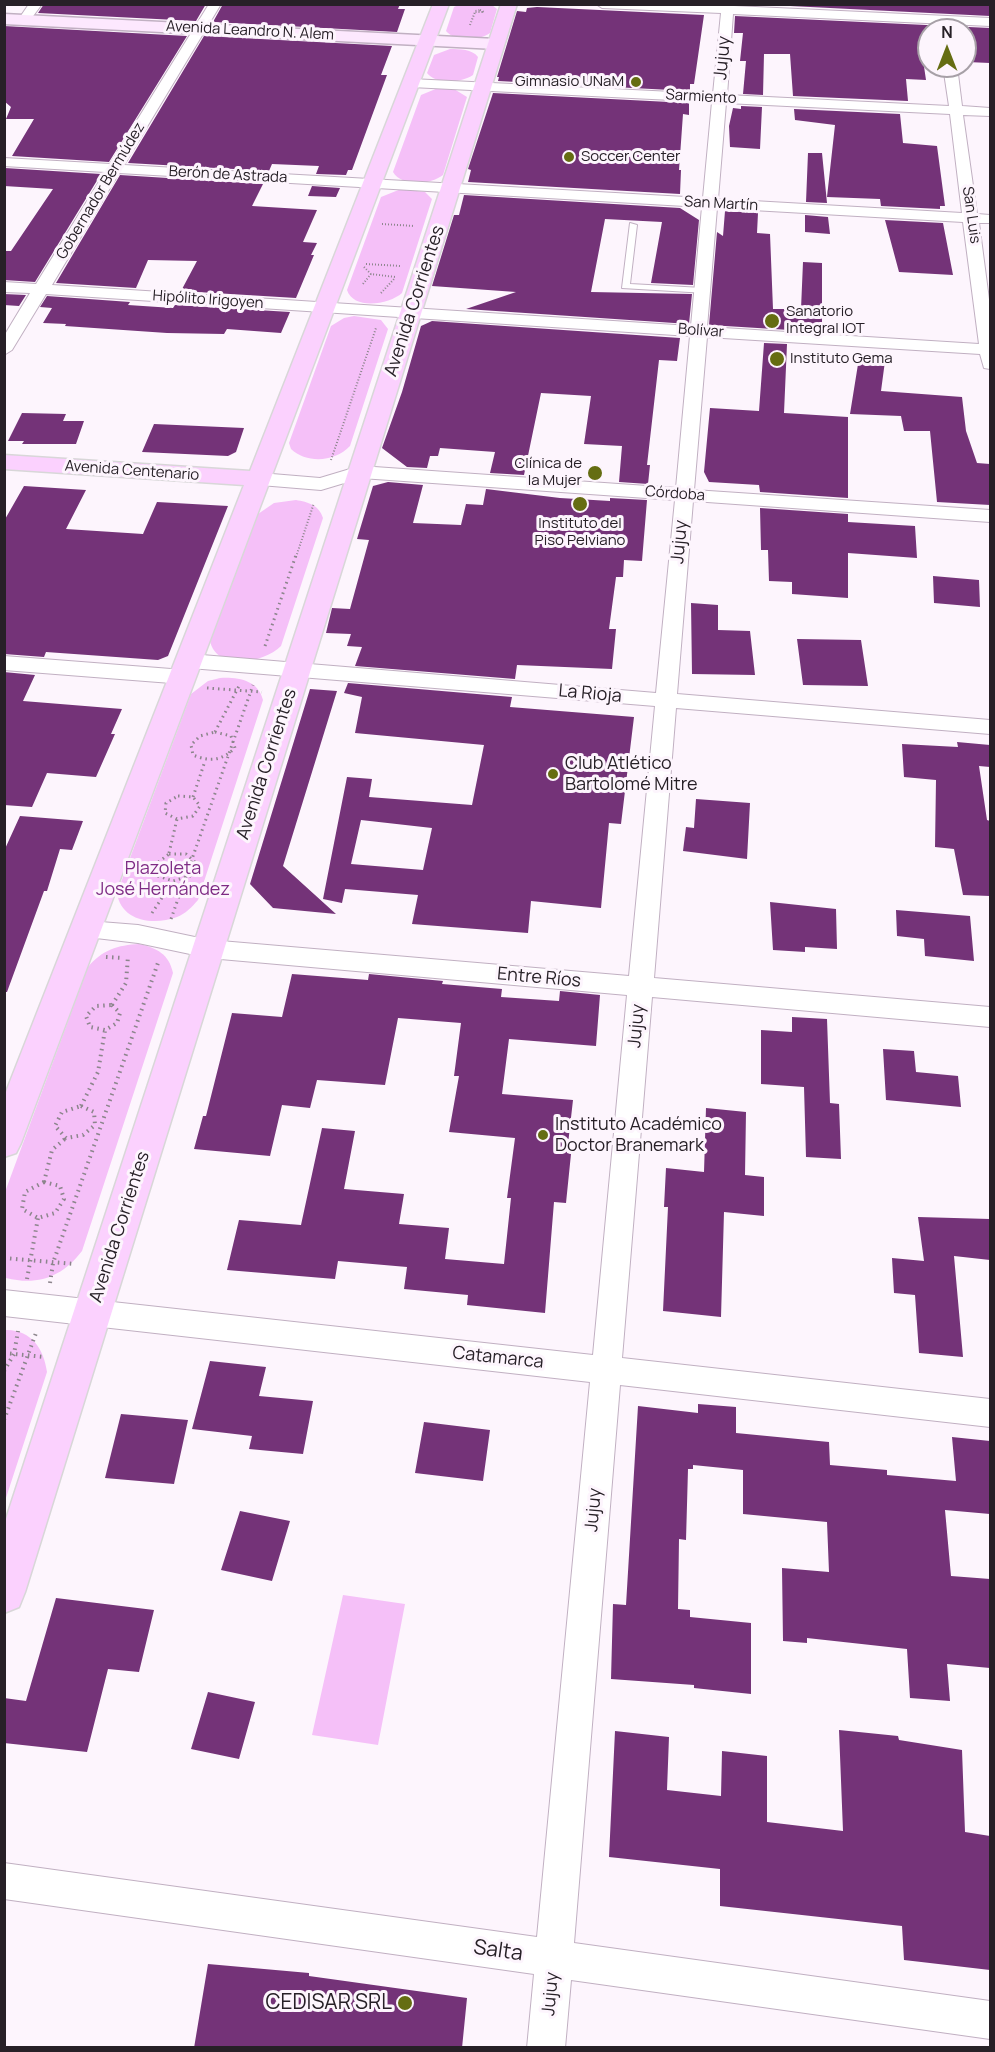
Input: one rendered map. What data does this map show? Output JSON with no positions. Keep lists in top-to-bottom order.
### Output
{
  "streets": {
    "main road": ["Avenida Leandro N. Alem", "Avenida Corrientes", "Avenida Centenario"],
    "street": [
      "Jujuy",
      "Sarmiento",
      "Berón de Astrada",
      "Gobernador Bermúdez",
      "San Martín",
      "San Luis",
      "Hipólito Irigoyen",
      "Bolívar",
      "Córdoba",
      "La Rioja",
      "Entre Ríos",
      "Catamarca",
      "Salta"
    ]
  },
  "crossings": [
    ["Avenida Leandro N. Alem", "Gobernador Bermúdez"],
    ["Avenida Leandro N. Alem", "Avenida Corrientes"],
    ["Jujuy", "Sarmiento"],
    ["Jujuy", "San Martín"],
    ["Jujuy", "Bolívar"],
    ["Jujuy", "Córdoba"],
    ["Jujuy", "La Rioja"],
    ["Jujuy", "Entre Ríos"],
    ["Jujuy", "Catamarca"],
    ["Jujuy", "Salta"],
    ["Sarmiento", "San Luis"],
    ["Sarmiento", "Avenida Corrientes"],
    ["Berón de Astrada", "Gobernador Bermúdez"],
    ["Berón de Astrada", "San Martín"],
    ["Berón de Astrada", "Avenida Corrientes"],
    ["Gobernador Bermúdez", "Hipólito Irigoyen"],
    ["San Martín", "San Luis"],
    ["San Martín", "Avenida Corrientes"],
    ["San Luis", "Bolívar"],
    ["Hipólito Irigoyen", "Avenida Corrientes"],
    ["Hipólito Irigoyen", "Bolívar"],
    ["Avenida Corrientes", "Bolívar"],
    ["Avenida Corrientes", "Córdoba"],
    ["Avenida Corrientes", "La Rioja"],
    ["Avenida Corrientes", "Entre Ríos"],
    ["Avenida Corrientes", "Catamarca"]
  ],
  "parks": ["Plazoleta José Hernández"],
  "places": [
    "Gimnasio UNaM",
    "Soccer Center",
    "Sanatorio Integral IOT",
    "Instituto Gema",
    "Clínica de la Mujer",
    "Instituto del Piso Pelviano",
    "Club Atlético Bartolomé Mitre",
    "Instituto Académico Doctor Branemark",
    "CEDISAR SRL"
  ],
  "north": "top"
}
